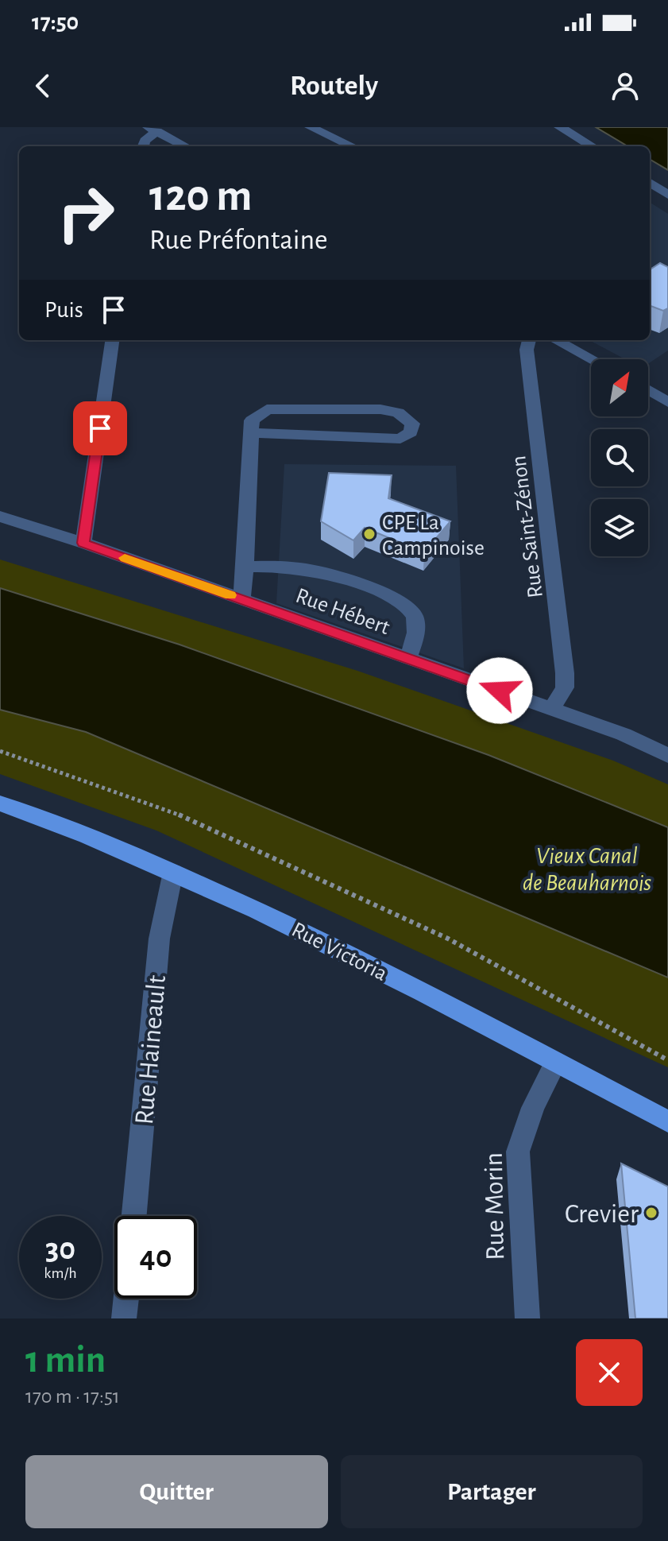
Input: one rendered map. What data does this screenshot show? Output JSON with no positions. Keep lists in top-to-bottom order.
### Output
{
  "streets": {
    "main road": ["Rue Victoria"],
    "street": [
      "Rue Saint-Zénon",
      "Rue Hébert",
      "Rue Haineault",
      "Rue Morin"
    ]
  },
  "crossings": [
    ["Rue Saint-Zénon", "Rue Hébert"],
    ["Rue Victoria", "Rue Haineault"],
    ["Rue Victoria", "Rue Morin"]
  ],
  "water": ["Vieux Canal de Beauharnois"],
  "places": ["CPE La Campinoise", "Crevier"],
  "north": "top right",
  "page": {
    "status": "17:50",
    "header": "Routely",
    "turn": ["120 m", "Rue Préfontaine"],
    "then": "Puis",
    "speed": "30 km/h",
    "limit": "40",
    "heading": ["1 min", "170 m · 17:51"],
    "buttons": ["Quitter", "Partager"]
  }
}
